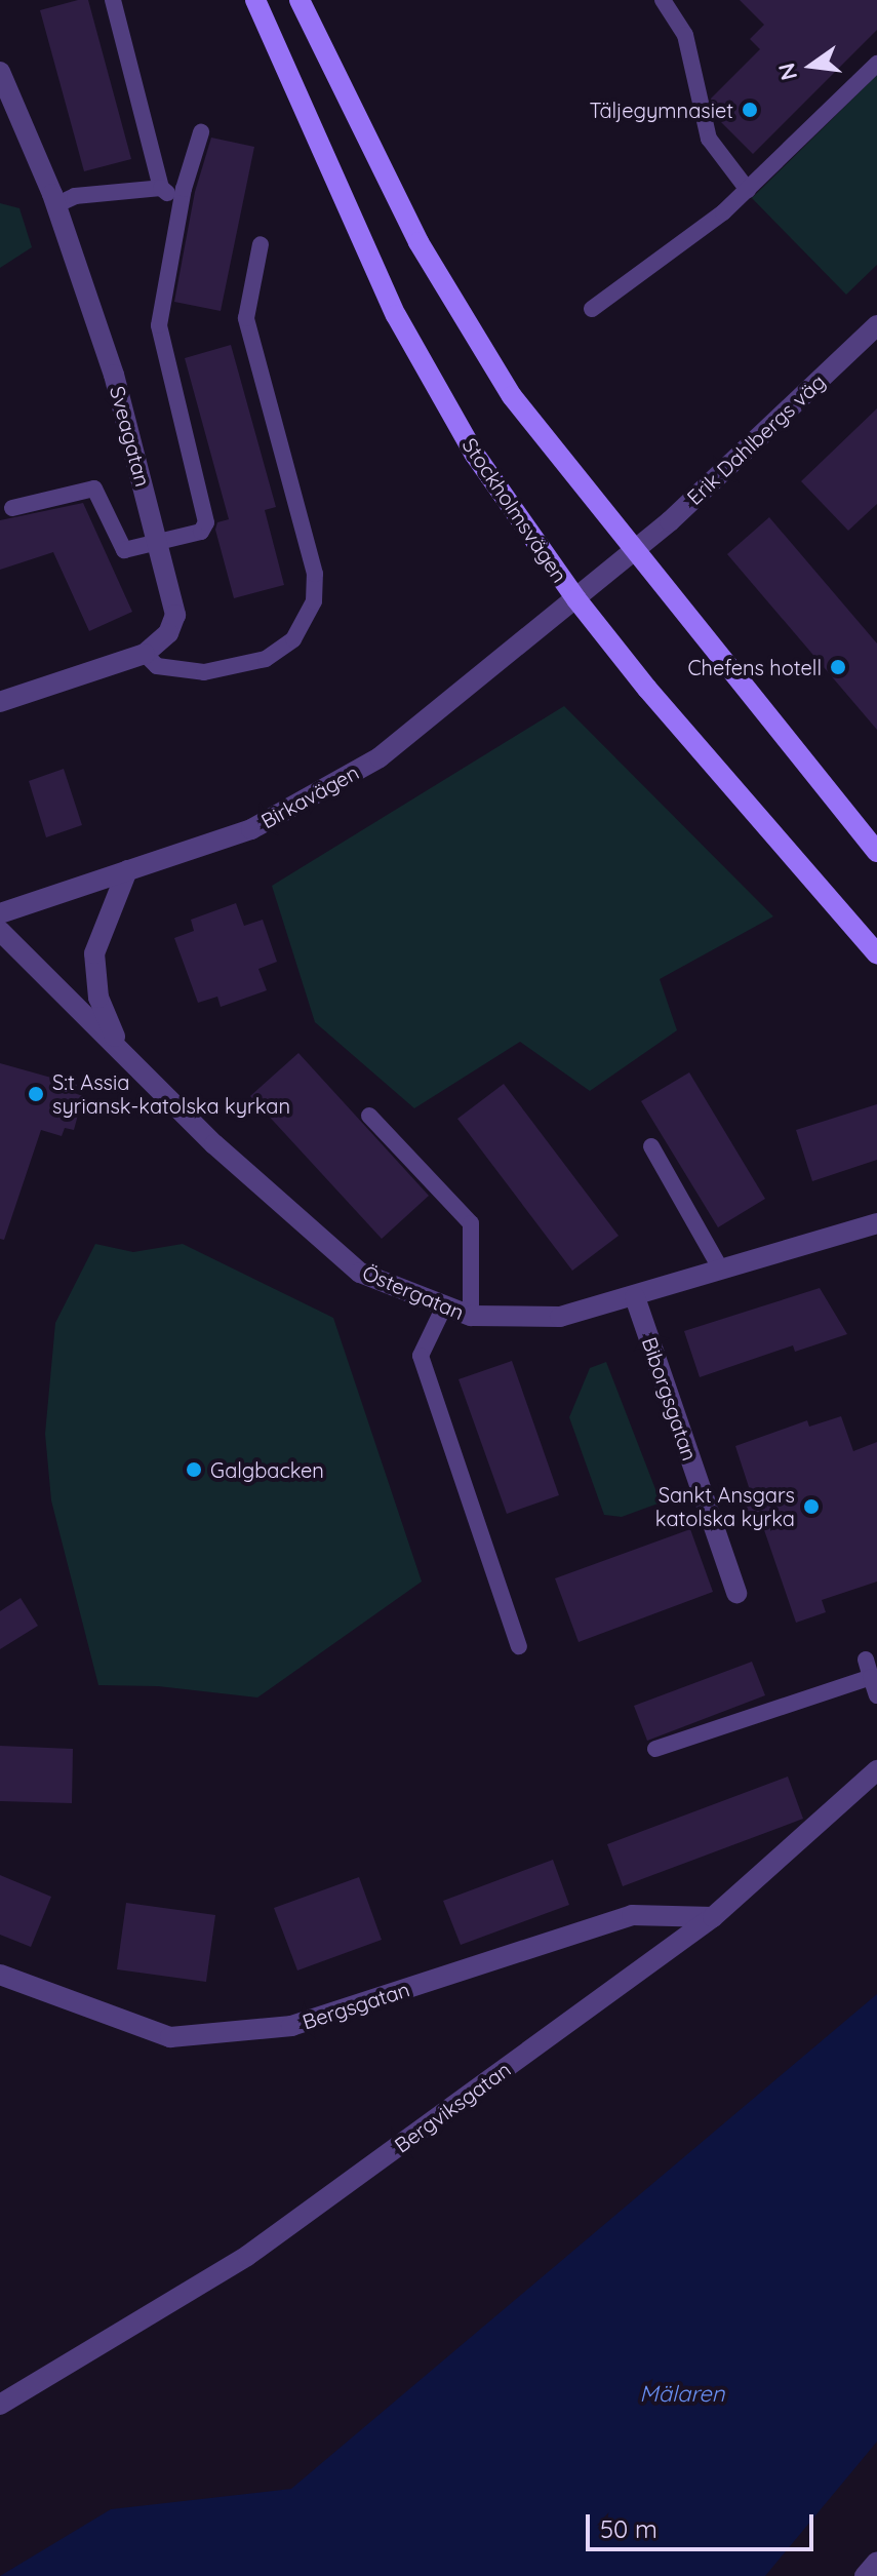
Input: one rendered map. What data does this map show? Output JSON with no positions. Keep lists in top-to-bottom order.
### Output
{
  "streets": {
    "main road": ["Stockholmsvägen"],
    "street": [
      "Sveagatan",
      "Erik Dahlbergs väg",
      "Birkavägen",
      "Östergatan",
      "Biborgsgatan",
      "Bergsgatan",
      "Bergviksgatan"
    ]
  },
  "crossings": [
    ["Erik Dahlbergs väg", "Stockholmsvägen"],
    ["Erik Dahlbergs väg", "Birkavägen"],
    ["Stockholmsvägen", "Birkavägen"],
    ["Birkavägen", "Östergatan"],
    ["Östergatan", "Biborgsgatan"],
    ["Bergsgatan", "Bergviksgatan"]
  ],
  "water": ["Mälaren"],
  "places": [
    "Täljegymnasiet",
    "Chefens hotell",
    "S:t Assia syriansk-katolska kyrkan",
    "Galgbacken",
    "Sankt Ansgars katolska kyrka"
  ],
  "scale_bar": "50 m",
  "north": "left"
}
